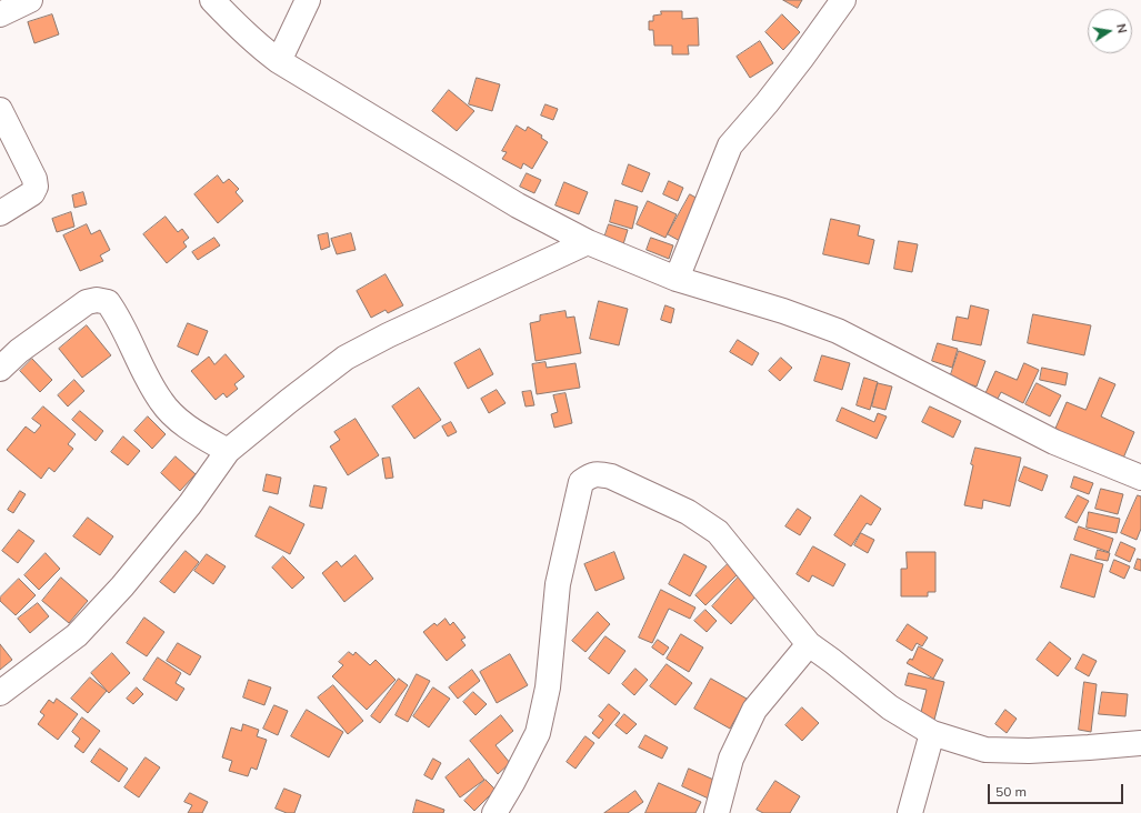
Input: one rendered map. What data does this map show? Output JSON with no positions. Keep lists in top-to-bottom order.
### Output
{
  "scale_bar": "50 m",
  "north": "right"
}
